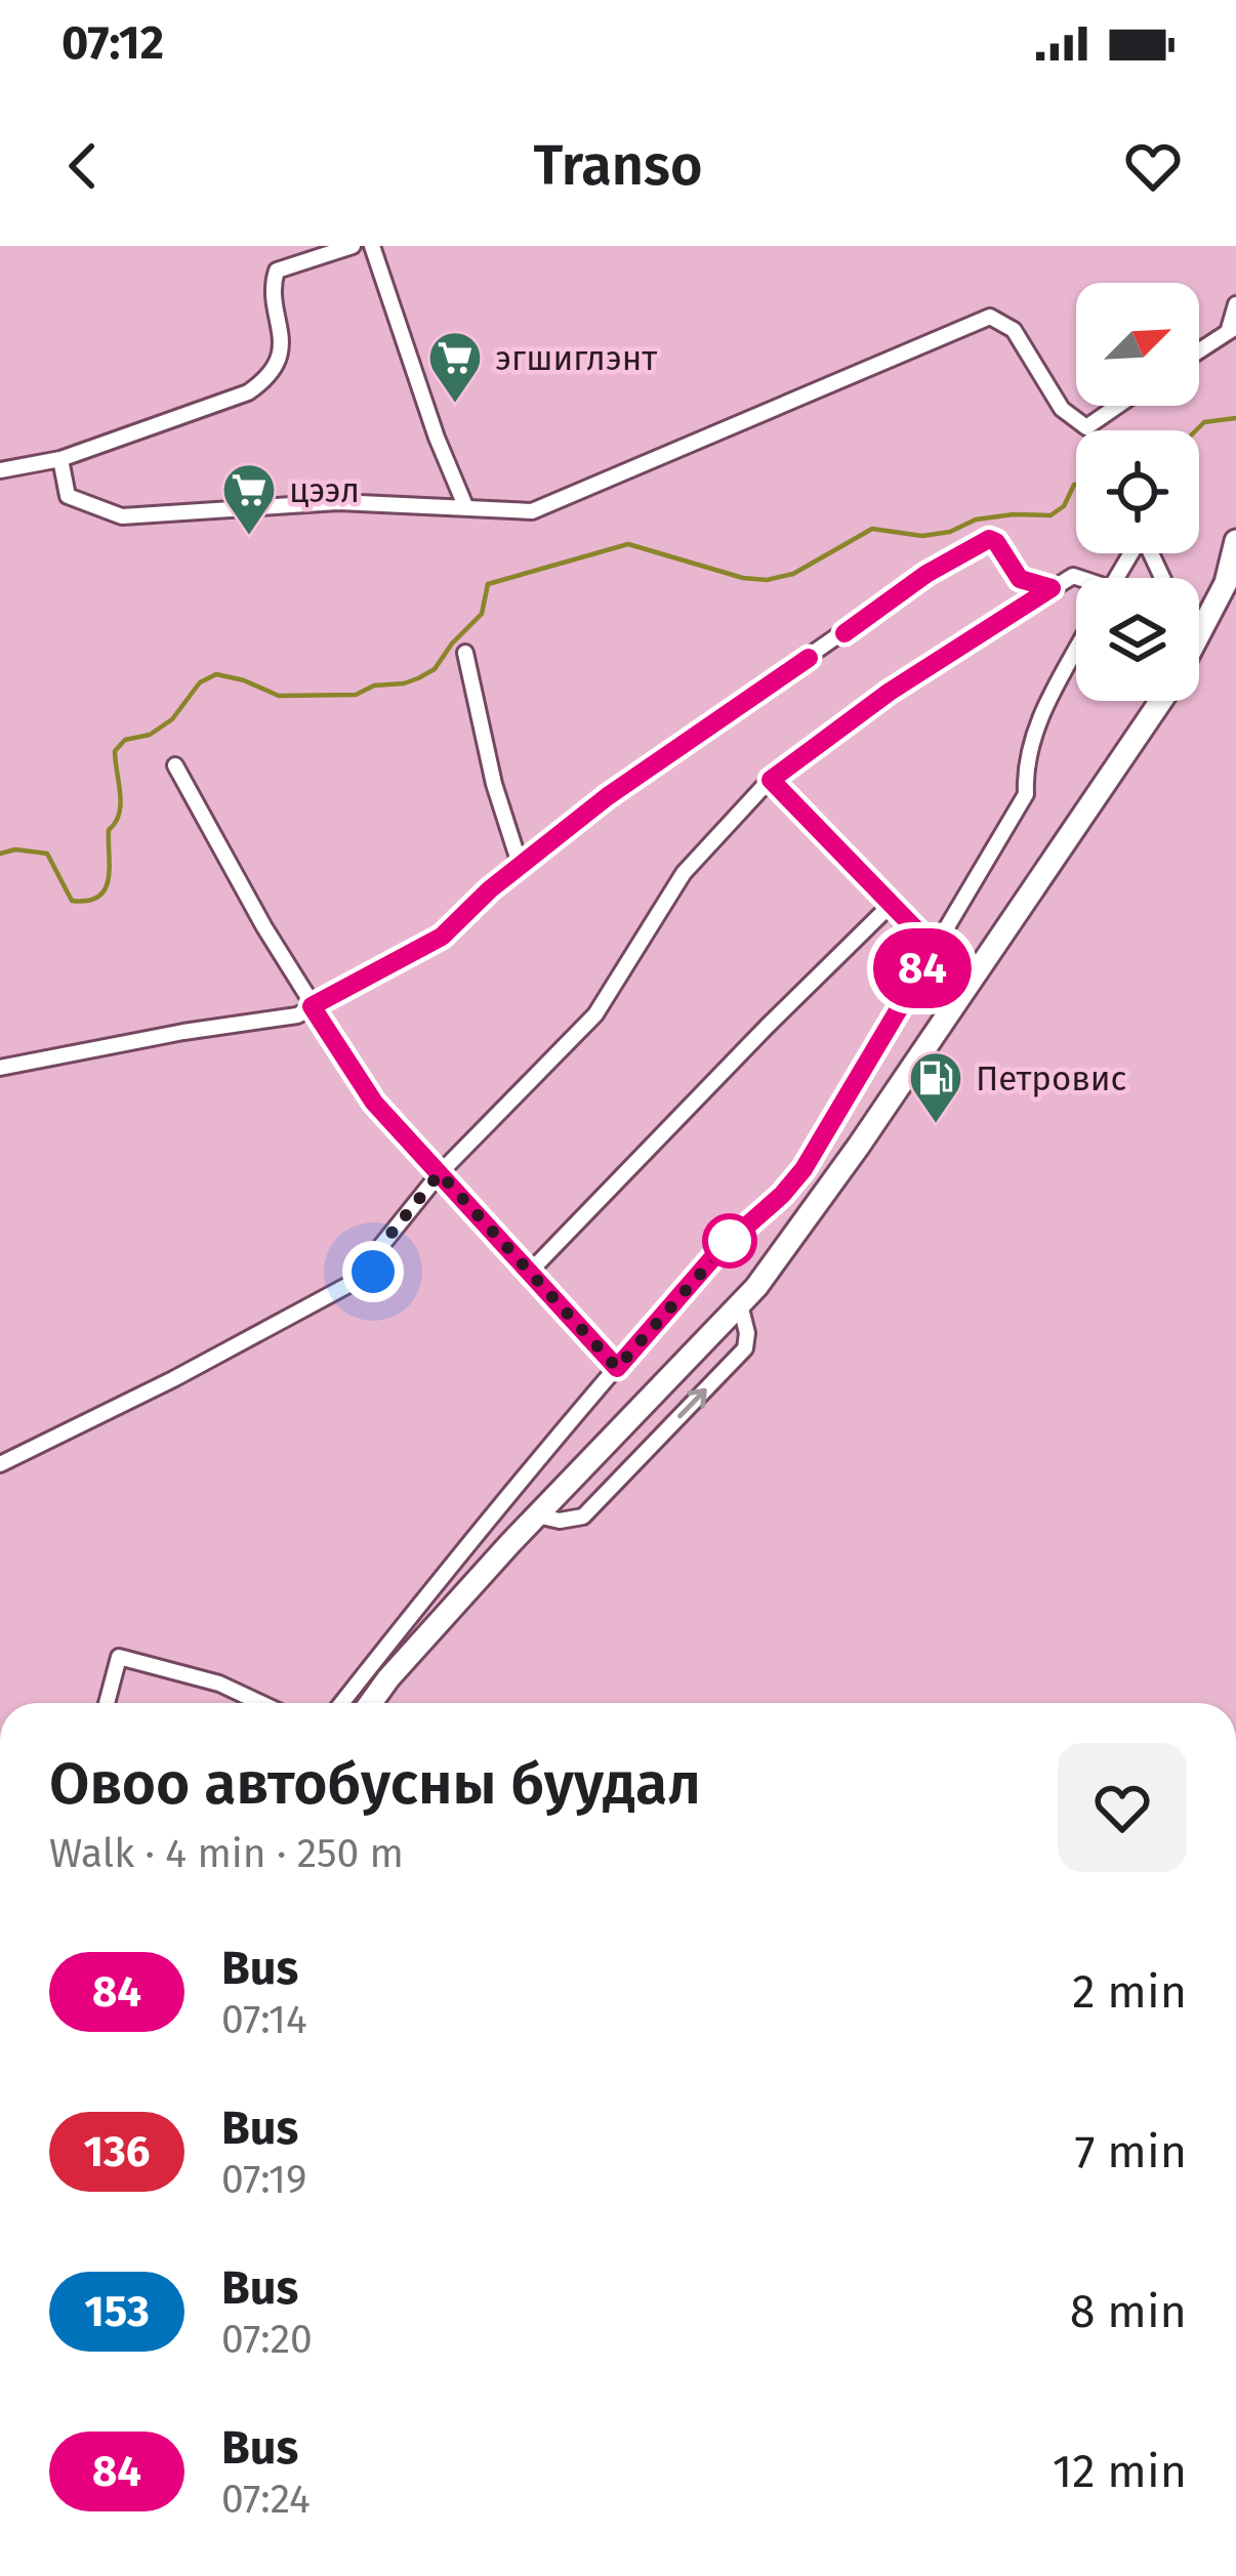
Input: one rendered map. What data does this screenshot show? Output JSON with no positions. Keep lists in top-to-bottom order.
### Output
{
  "places": {
    "supermarket": ["эгшиглэнт", "цээл"],
    "fuel station": ["Петровис"]
  },
  "lines": ["bus line 84"],
  "north": "top right",
  "page": {
    "status": "07:12",
    "header": "Transo",
    "on_map": "84",
    "heading": ["Овоо автобусны буудал", "Walk · 4 min · 250 m"],
    "list": [
      {
        "mark": "84",
        "name": "Bus",
        "note": "07:14",
        "value": "2 min"
      },
      {
        "mark": "136",
        "name": "Bus",
        "note": "07:19",
        "value": "7 min"
      },
      {
        "mark": "153",
        "name": "Bus",
        "note": "07:20",
        "value": "8 min"
      },
      {
        "mark": "84",
        "name": "Bus",
        "note": "07:24",
        "value": "12 min"
      }
    ]
  }
}
